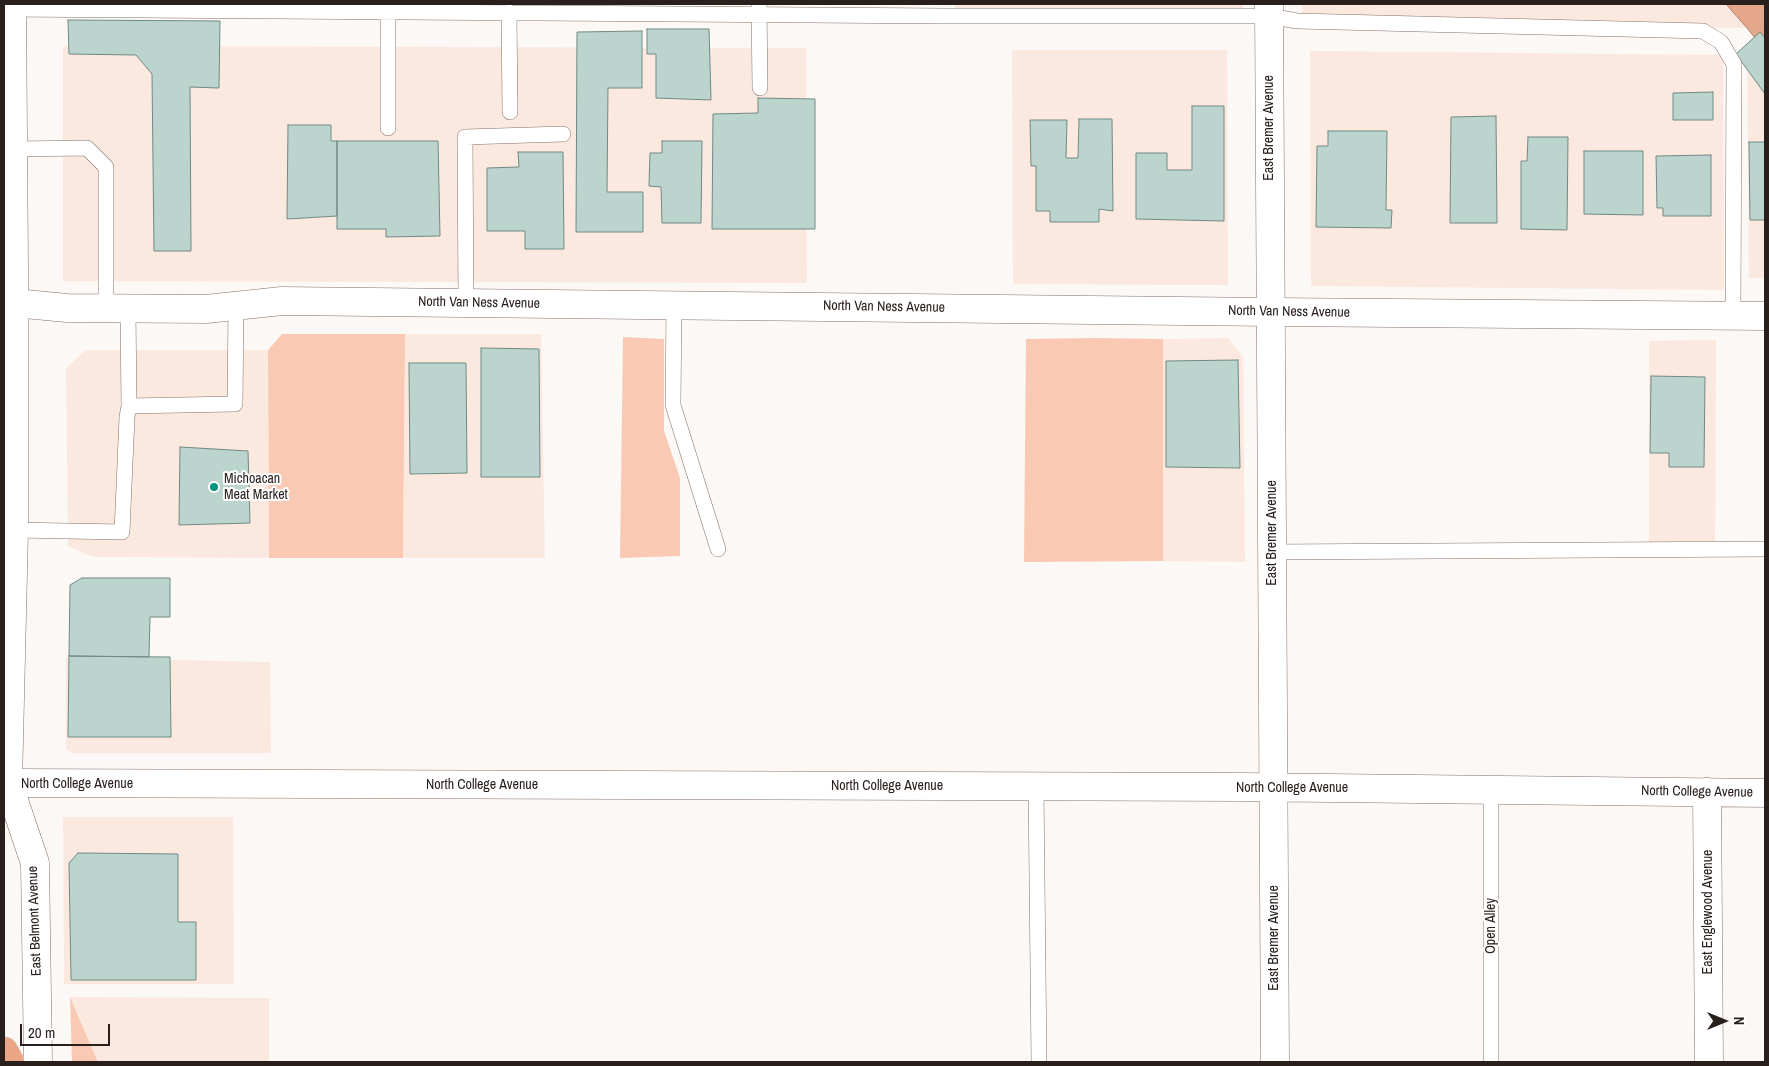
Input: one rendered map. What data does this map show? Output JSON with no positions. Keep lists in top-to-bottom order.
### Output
{
  "streets": {
    "street": [
      "East Bremer Avenue",
      "North Van Ness Avenue",
      "North College Avenue",
      "East Englewood Avenue",
      "East Belmont Avenue"
    ],
    "lane": ["Open Alley"]
  },
  "crossings": [
    ["East Bremer Avenue", "North Van Ness Avenue"],
    ["East Bremer Avenue", "North College Avenue"],
    ["North Van Ness Avenue", "East Belmont Avenue"],
    ["North College Avenue", "East Englewood Avenue"],
    ["North College Avenue", "East Belmont Avenue"],
    ["North College Avenue", "Open Alley"]
  ],
  "places": ["Michoacan Meat Market"],
  "scale_bar": "20 m",
  "north": "right"
}
